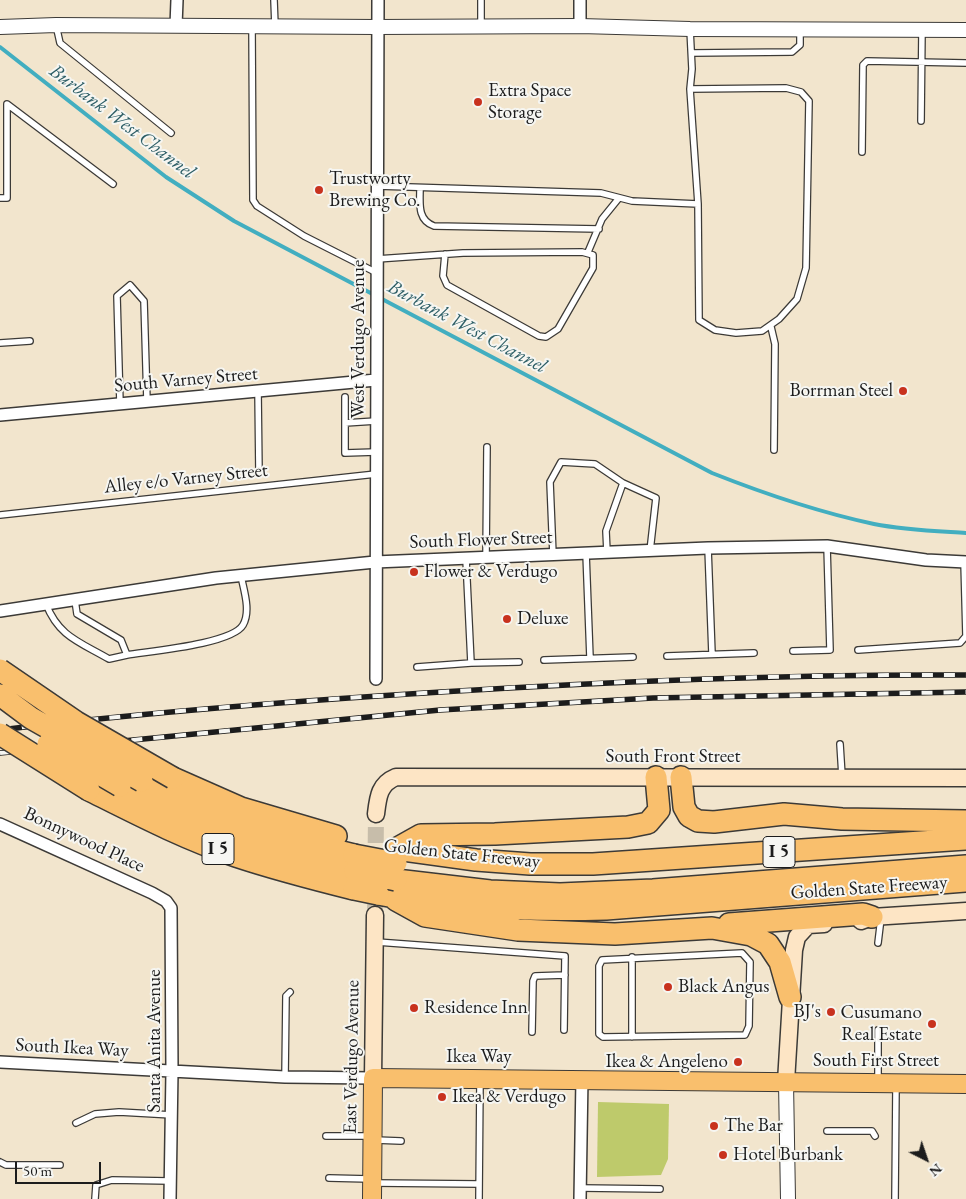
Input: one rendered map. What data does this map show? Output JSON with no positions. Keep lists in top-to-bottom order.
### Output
{
  "streets": {
    "highway": ["I 5", "Golden State Freeway"],
    "main road": [
      "South Front Street",
      "East Verdugo Avenue",
      "Ikea Way",
      "South First Street"
    ],
    "street": [
      "West Verdugo Avenue",
      "South Varney Street",
      "South Flower Street",
      "Bonnywood Place",
      "Santa Anita Avenue",
      "South Ikea Way"
    ],
    "lane": ["Alley e/o Varney Street"]
  },
  "crossings": [
    ["West Verdugo Avenue", "South Varney Street"],
    ["West Verdugo Avenue", "Alley e/o Varney Street"],
    ["West Verdugo Avenue", "South Flower Street"],
    ["Bonnywood Place", "Santa Anita Avenue"],
    ["Santa Anita Avenue", "South Ikea Way"],
    ["Santa Anita Avenue", "Ikea Way"],
    ["South Ikea Way", "Ikea Way"],
    ["East Verdugo Avenue", "Ikea Way"],
    ["Ikea Way", "South First Street"]
  ],
  "water": ["Burbank West Channel"],
  "places": [
    "Extra Space Storage",
    "Trustworty Brewing Co.",
    "Borrman Steel",
    "Flower & Verdugo",
    "Deluxe",
    "Black Angus",
    "Residence Inn",
    "BJ's",
    "Cusumano Real Estate",
    "Ikea & Angeleno",
    "Ikea & Verdugo",
    "The Bar",
    "Hotel Burbank"
  ],
  "scale_bar": "50 m",
  "north": "bottom right"
}
